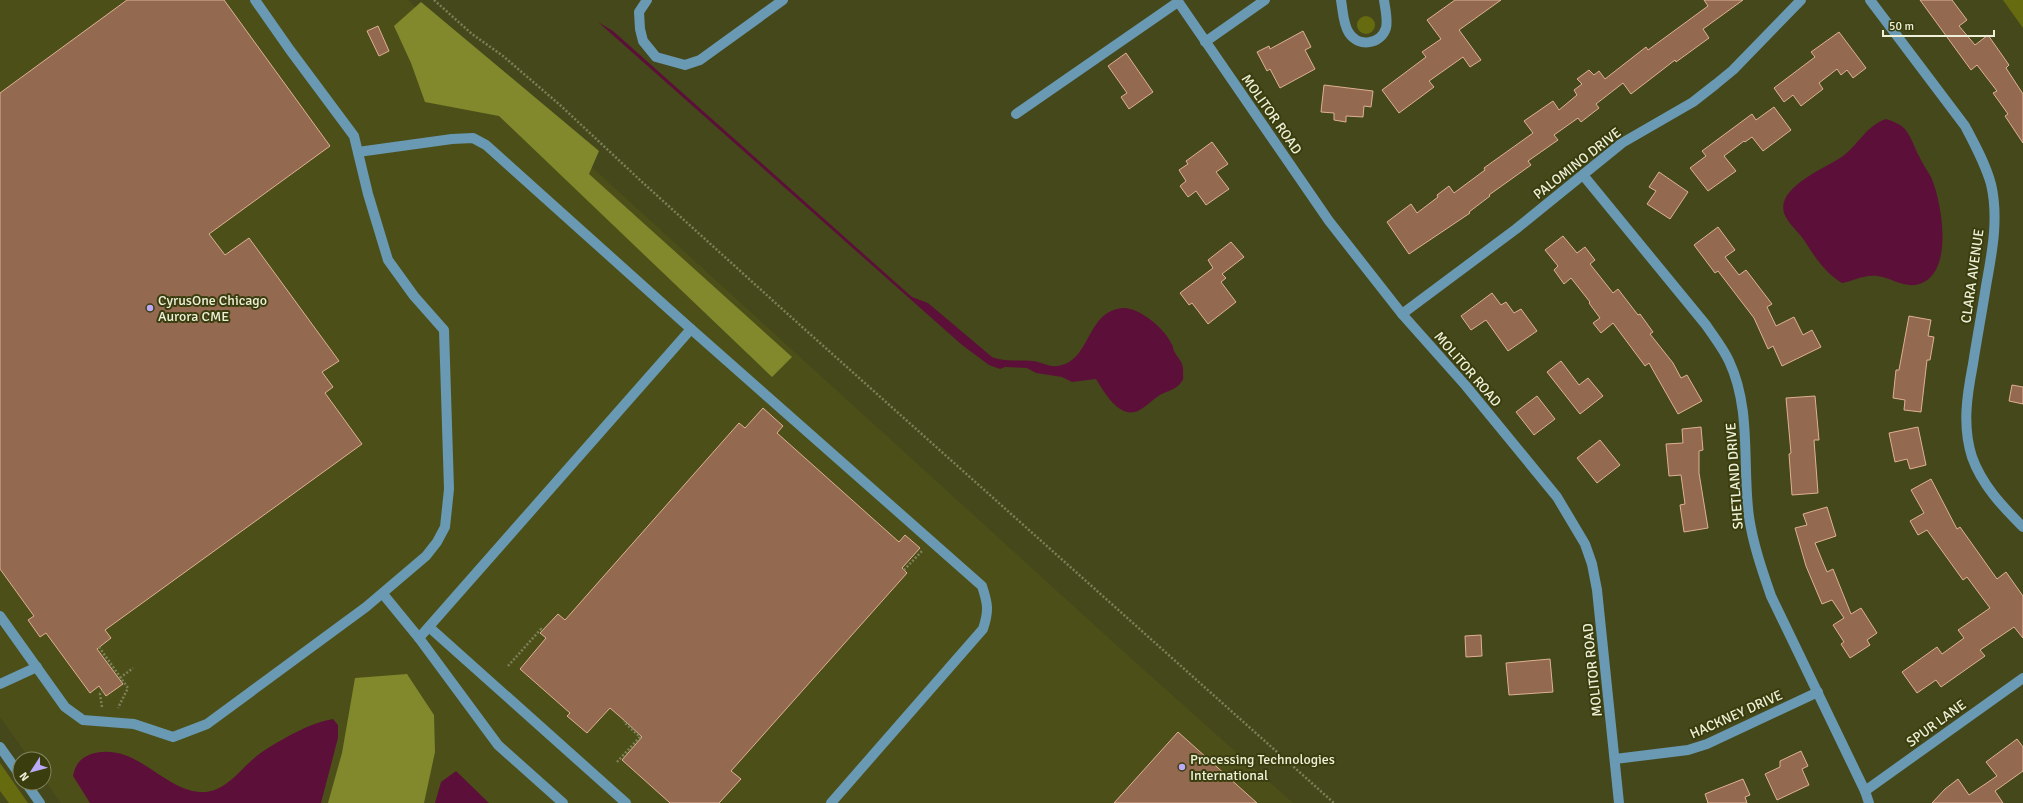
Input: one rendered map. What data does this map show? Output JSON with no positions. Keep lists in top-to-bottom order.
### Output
{
  "streets": {
    "street": [
      "MOLITOR ROAD",
      "PALOMINO DRIVE",
      "CLARA AVENUE",
      "SHETLAND DRIVE",
      "HACKNEY DRIVE",
      "SPUR LANE"
    ]
  },
  "crossings": [
    ["MOLITOR ROAD", "PALOMINO DRIVE"],
    ["MOLITOR ROAD", "HACKNEY DRIVE"],
    ["PALOMINO DRIVE", "SHETLAND DRIVE"],
    ["SHETLAND DRIVE", "HACKNEY DRIVE"],
    ["SHETLAND DRIVE", "SPUR LANE"]
  ],
  "places": ["CyrusOne Chicago Aurora CME", "Processing Technologies International"],
  "scale_bar": "50 m",
  "north": "bottom left"
}
